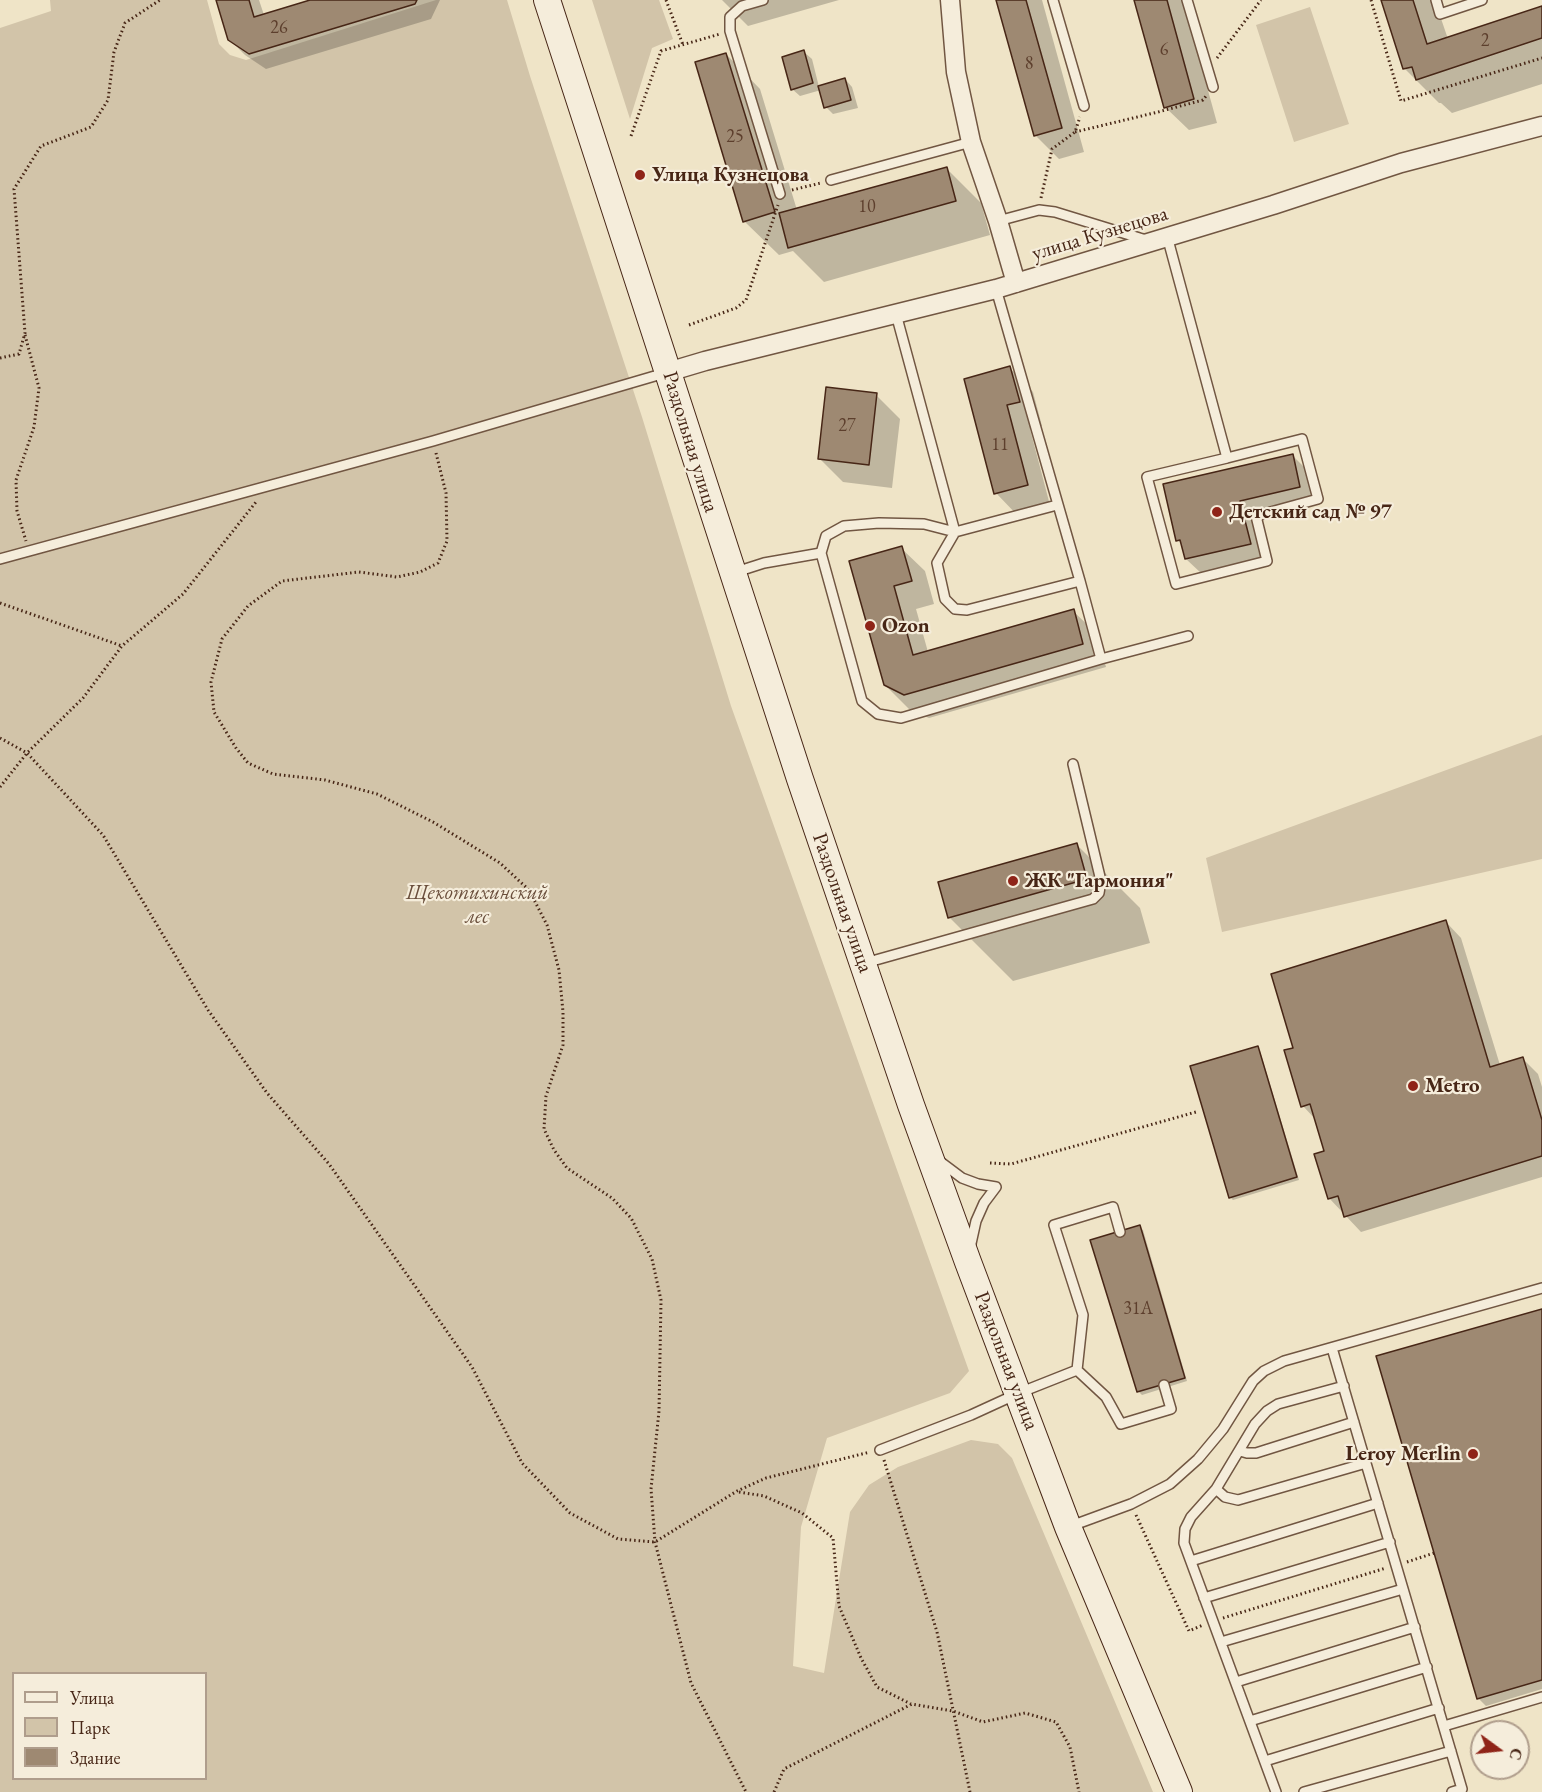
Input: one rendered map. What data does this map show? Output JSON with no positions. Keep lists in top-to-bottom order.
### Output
{
  "streets": {
    "main road": ["Раздольная улица"],
    "street": ["улица Кузнецова"]
  },
  "crossings": [
    ["улица Кузнецова", "Раздольная улица"]
  ],
  "parks": ["Щекотихинский лес"],
  "places": [
    "Улица Кузнецова",
    "Детский сад № 97",
    "Ozon",
    "ЖК \"Гармония\"",
    "Metro",
    "Leroy Merlin"
  ],
  "house_numbers": [
    "26",
    "2",
    "6",
    "8",
    "25",
    "10",
    "27",
    "11",
    "31А"
  ],
  "legend": ["Улица", "Парк", "Здание"],
  "north": "right"
}
